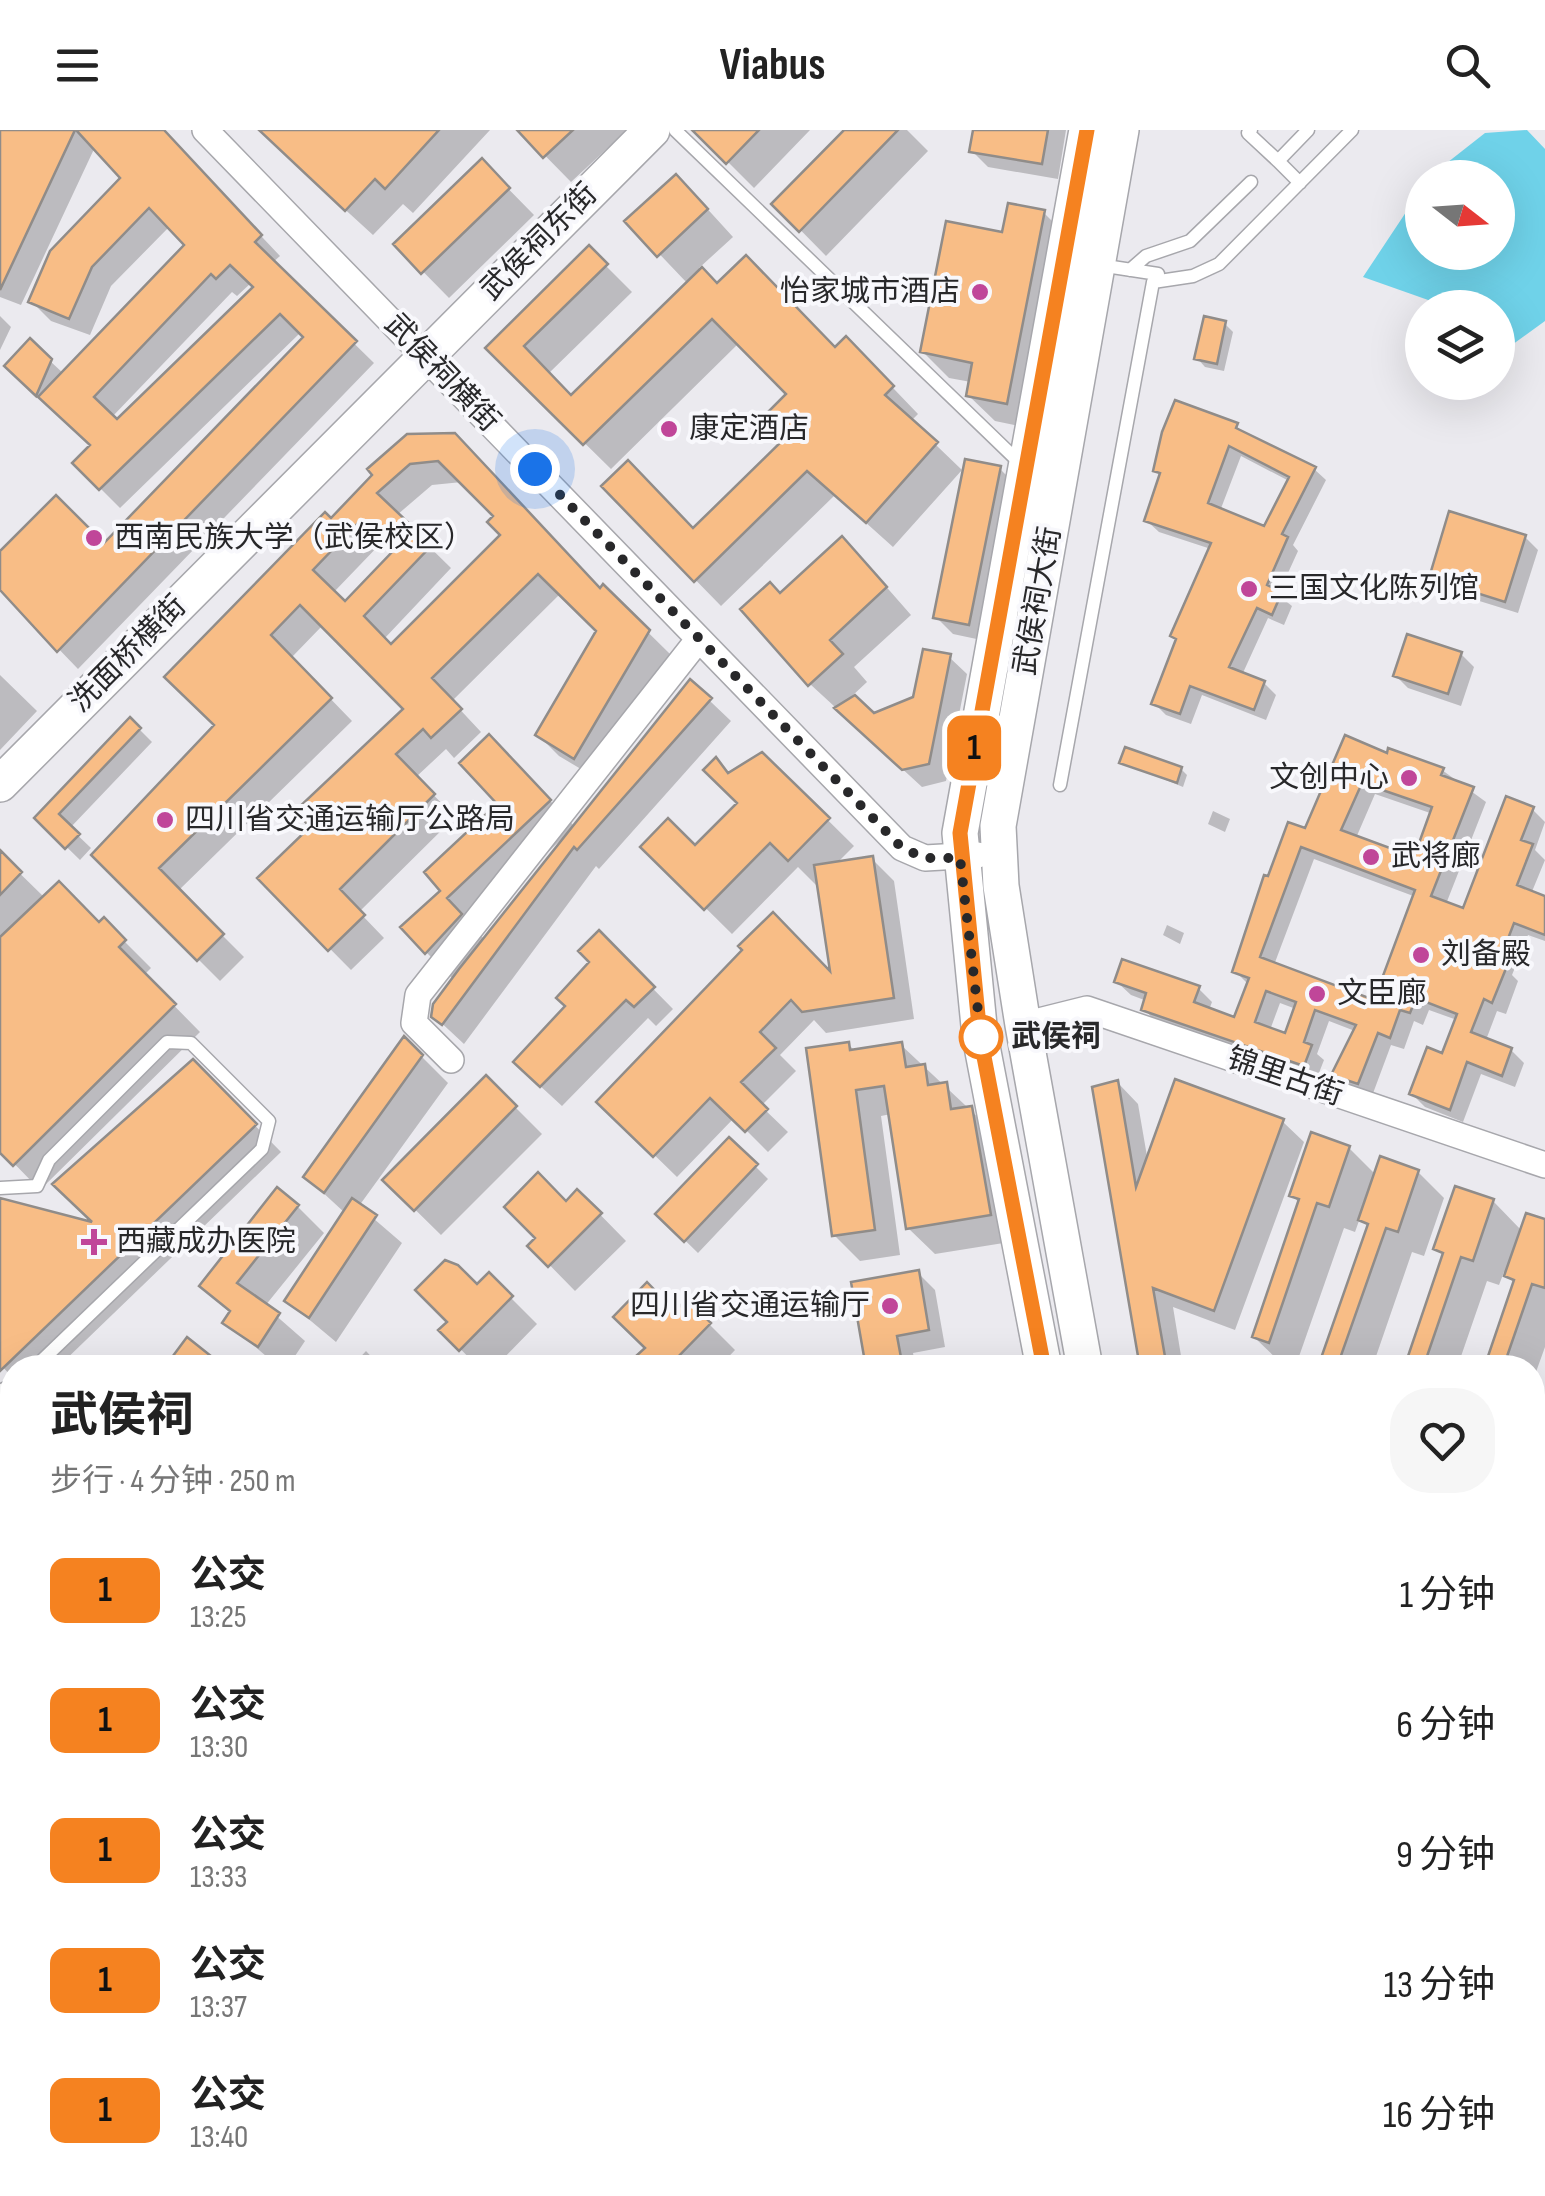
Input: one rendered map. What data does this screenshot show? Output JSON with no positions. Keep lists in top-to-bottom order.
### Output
{
  "streets": {
    "main road": ["武侯祠东街", "武侯祠大街", "洗面桥横街"],
    "street": ["武侯祠横街", "锦里古街"]
  },
  "crossings": [
    ["武侯祠东街", "武侯祠横街"],
    ["武侯祠东街", "洗面桥横街"],
    ["武侯祠横街", "武侯祠大街"],
    ["武侯祠横街", "洗面桥横街"],
    ["武侯祠大街", "锦里古街"]
  ],
  "places": {
    "other": [
      "怡家城市酒店",
      "康定酒店",
      "西南民族大学（武侯校区）",
      "三国文化陈列馆",
      "文创中心",
      "四川省交通运输厅公路局",
      "武将廊",
      "刘备殿",
      "文臣廊",
      "武侯祠",
      "四川省交通运输厅"
    ],
    "health": ["西藏成办医院"]
  },
  "lines": ["bus line 1"],
  "north": "right",
  "page": {
    "header": "Viabus",
    "on_map": "1",
    "heading": ["武侯祠", "步行 · 4 分钟 · 250 m"],
    "list": [
      {
        "mark": "1",
        "name": "公交",
        "note": "13:25",
        "value": "1 分钟"
      },
      {
        "mark": "1",
        "name": "公交",
        "note": "13:30",
        "value": "6 分钟"
      },
      {
        "mark": "1",
        "name": "公交",
        "note": "13:33",
        "value": "9 分钟"
      },
      {
        "mark": "1",
        "name": "公交",
        "note": "13:37",
        "value": "13 分钟"
      },
      {
        "mark": "1",
        "name": "公交",
        "note": "13:40",
        "value": "16 分钟"
      }
    ]
  }
}
